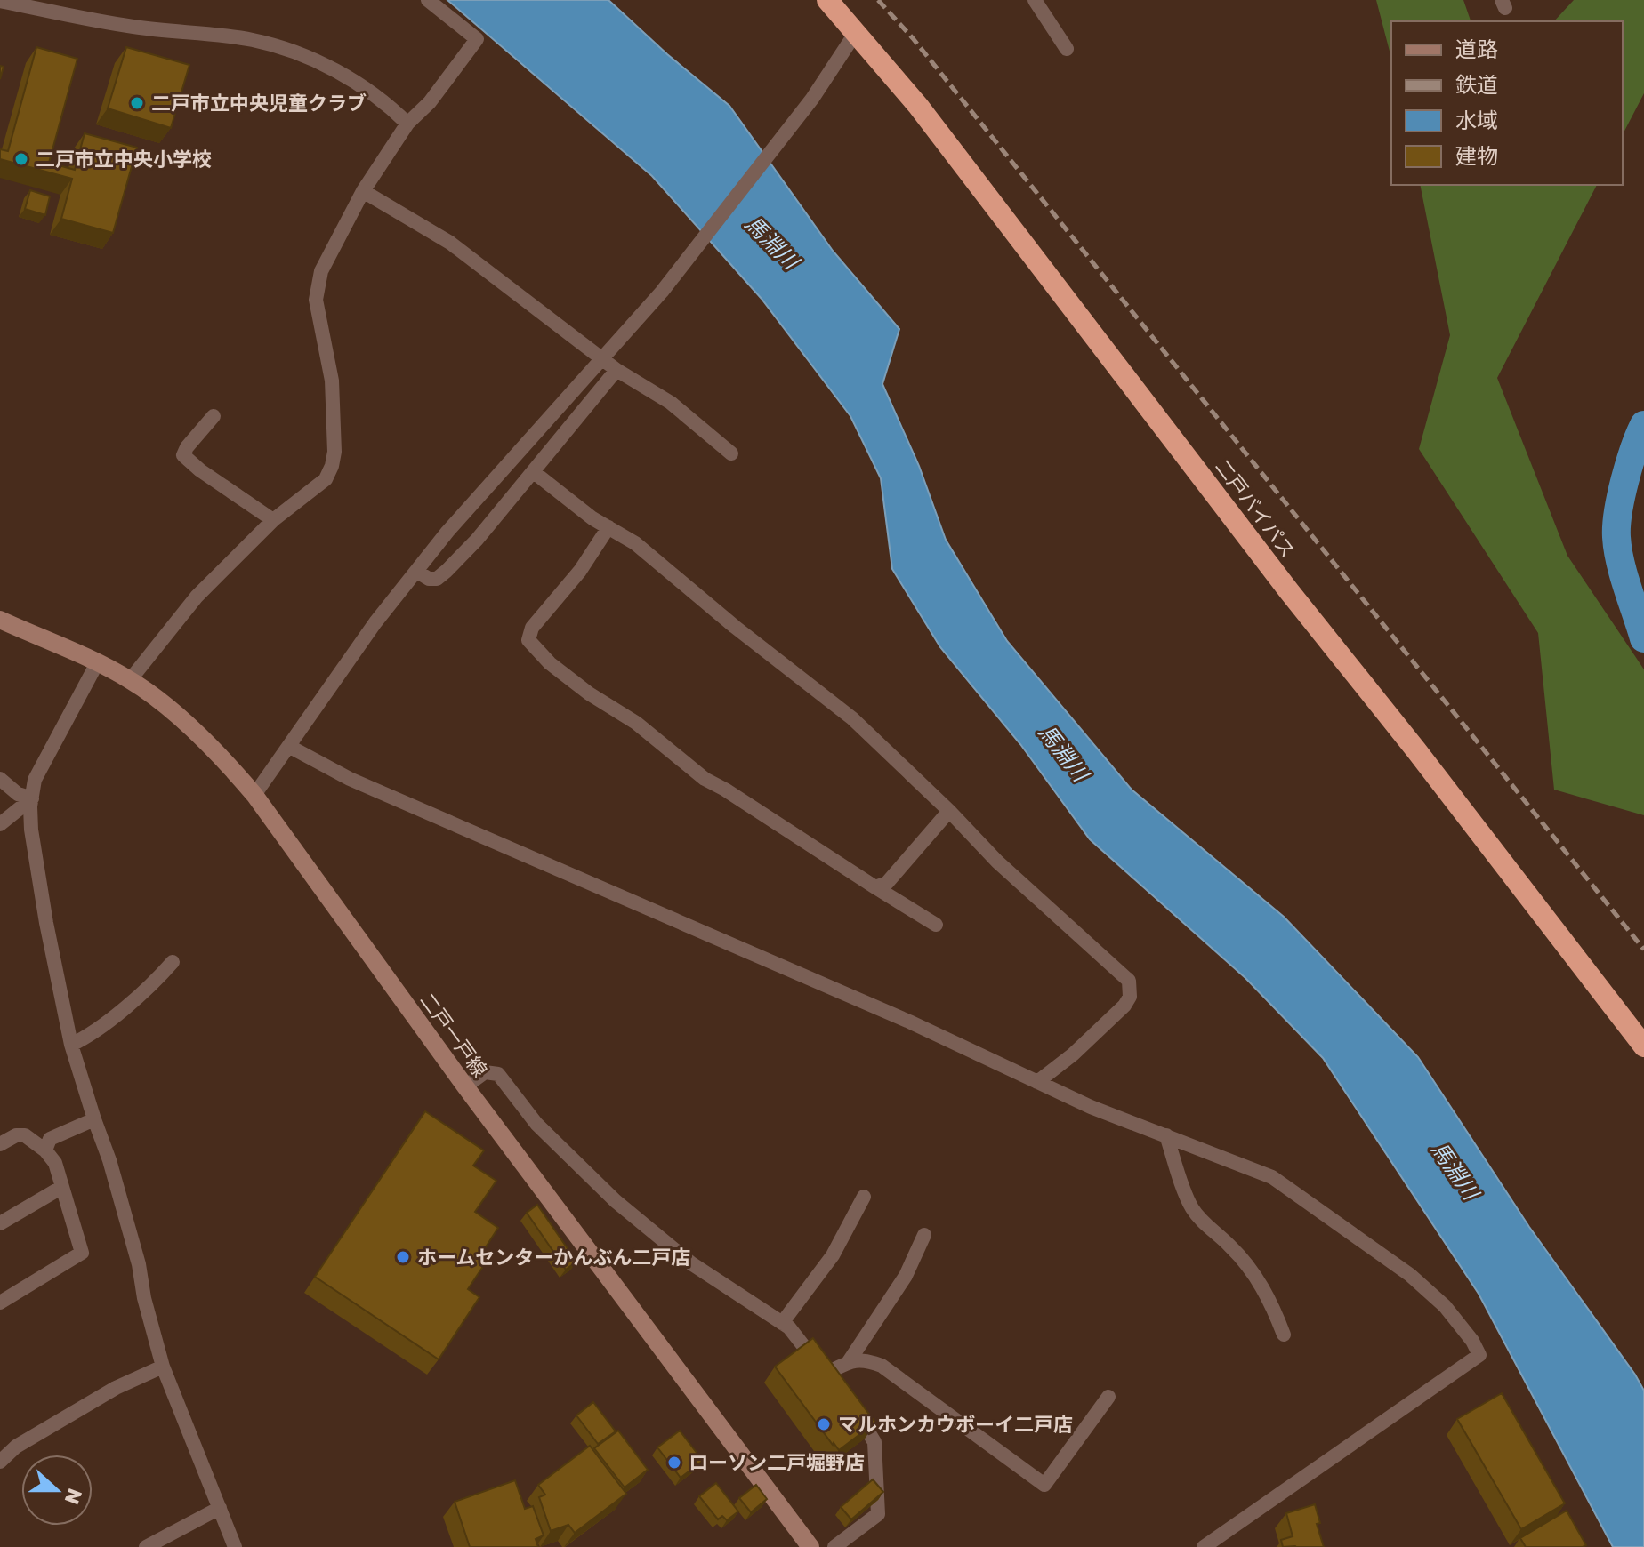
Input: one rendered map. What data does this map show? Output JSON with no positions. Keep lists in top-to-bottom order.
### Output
{
  "streets": {
    "highway": ["二戸バイパス"],
    "main road": ["二戸一戸線"]
  },
  "water": ["馬淵川"],
  "places": [
    "二戸市立中央児童クラブ",
    "二戸市立中央小学校",
    "ホームセンターかんぶん二戸店",
    "マルホンカウボーイ二戸店",
    "ローソン二戸堀野店"
  ],
  "legend": [
    "道路",
    "鉄道",
    "水域",
    "建物"
  ],
  "north": "right"
}
